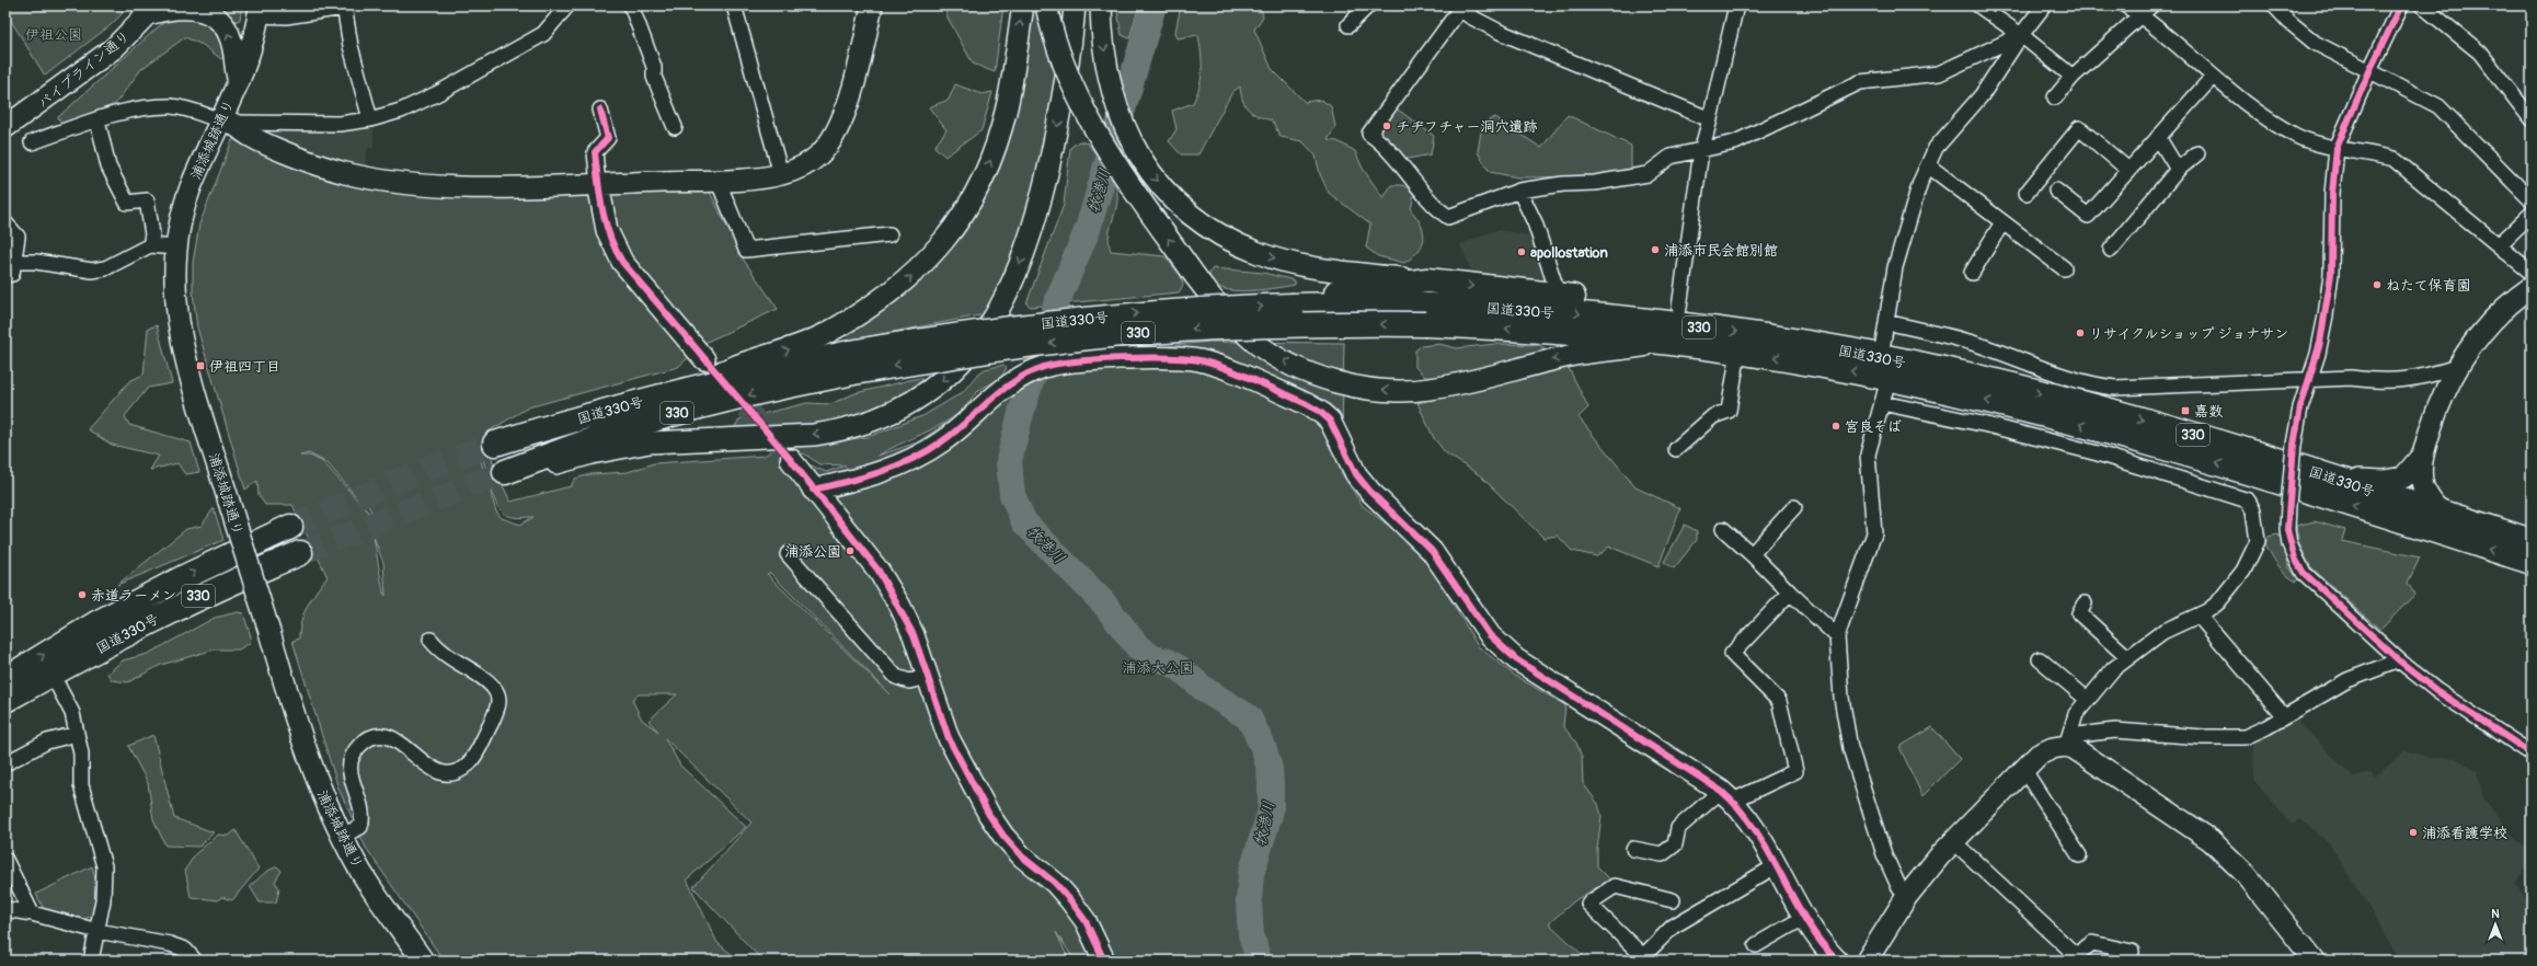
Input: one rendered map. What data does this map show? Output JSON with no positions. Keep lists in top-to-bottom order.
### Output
{
  "streets": {
    "highway": ["国道330号", "330"],
    "main road": ["パイプライン通り", "浦添城跡通り"]
  },
  "crossings": [
    ["国道330号", "330"]
  ],
  "water": ["牧港川"],
  "parks": ["伊祖公園", "浦添大公園"],
  "places": {
    "other": [
      "チヂフチャー洞穴遺跡",
      "浦添市民会館別館",
      "apollostation",
      "ねたて保育園",
      "リサイクルショップ ジョナサン",
      "宮良そば",
      "浦添公園",
      "赤道ラーメン",
      "浦添看護学校"
    ],
    "transit": ["伊祖四丁目", "嘉数"]
  },
  "north": "top"
}
